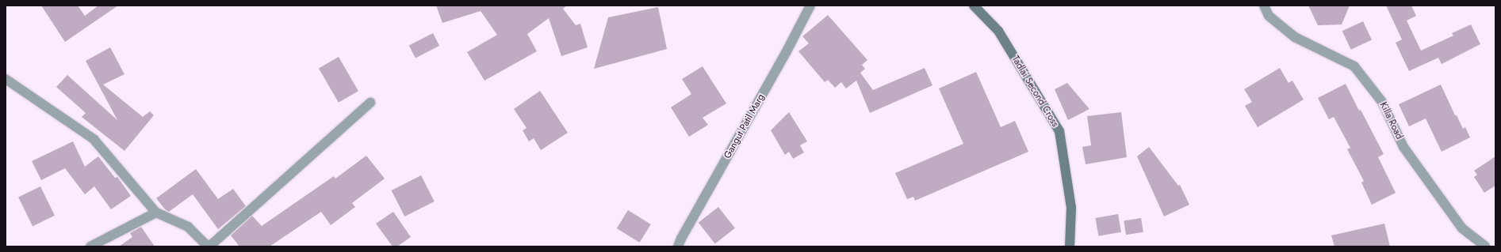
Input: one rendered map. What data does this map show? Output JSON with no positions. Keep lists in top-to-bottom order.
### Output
{
  "streets": {
    "main road": ["Tadlai Second Cross"],
    "street": ["Killa Road", "Gangut Patil Marg"]
  }
}
